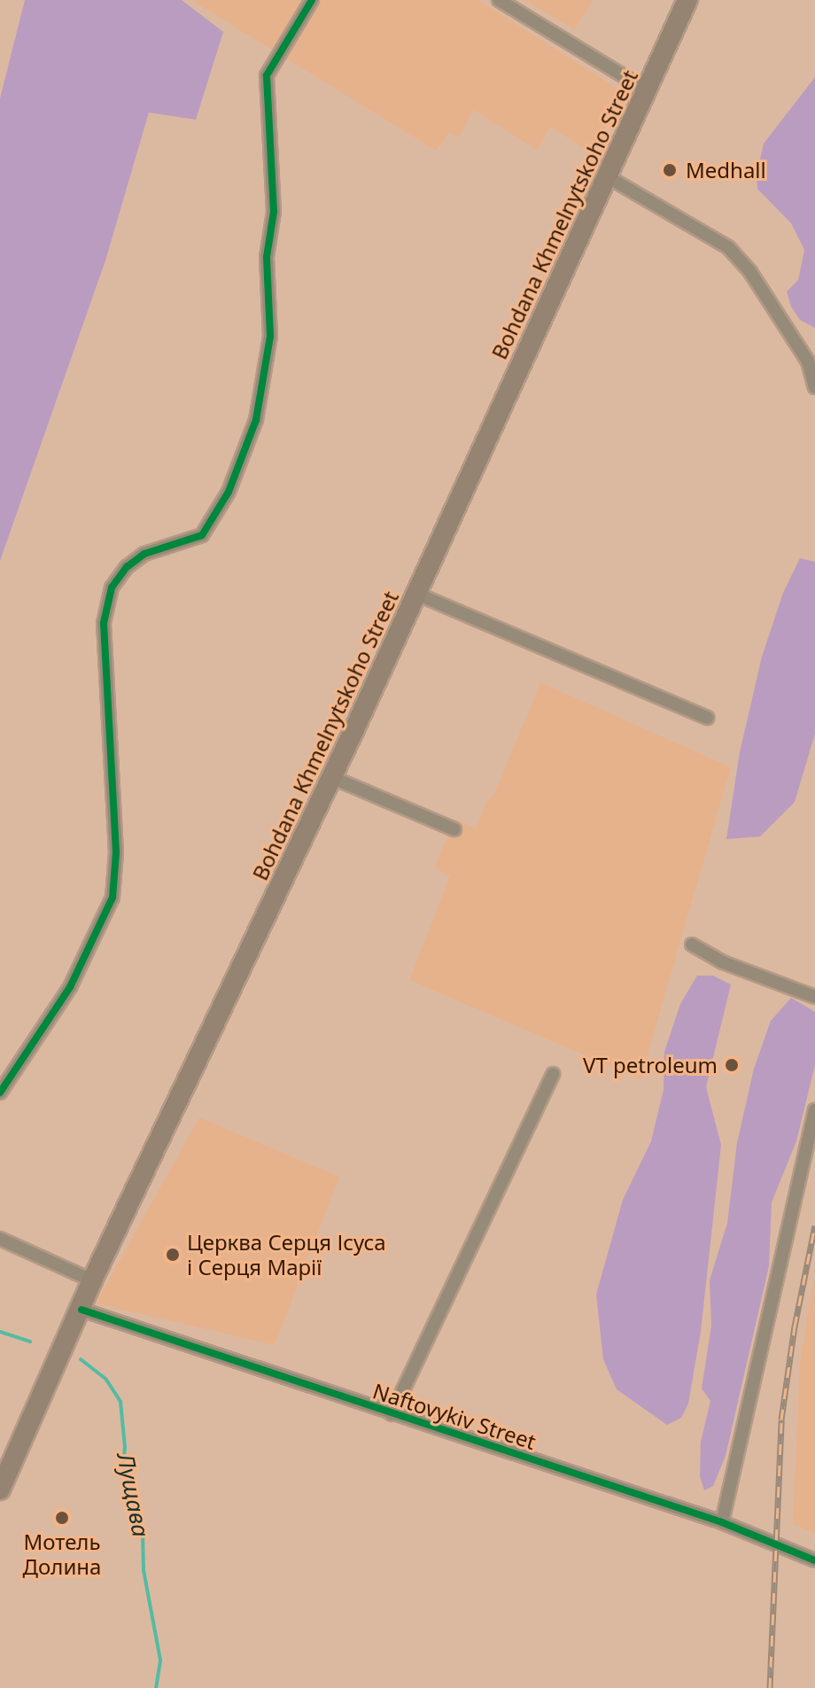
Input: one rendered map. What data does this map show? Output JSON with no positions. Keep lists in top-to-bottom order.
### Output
{
  "streets": {
    "main road": ["Bohdana Khmelnytskoho Street"],
    "street": ["Naftovykiv Street"]
  },
  "crossings": [
    ["Bohdana Khmelnytskoho Street", "Naftovykiv Street"]
  ],
  "water": ["Лущава"],
  "places": [
    "Medhall",
    "VT petroleum",
    "Церква Серця Ісуса і Серця Марії",
    "Мотель Долина"
  ]
}
